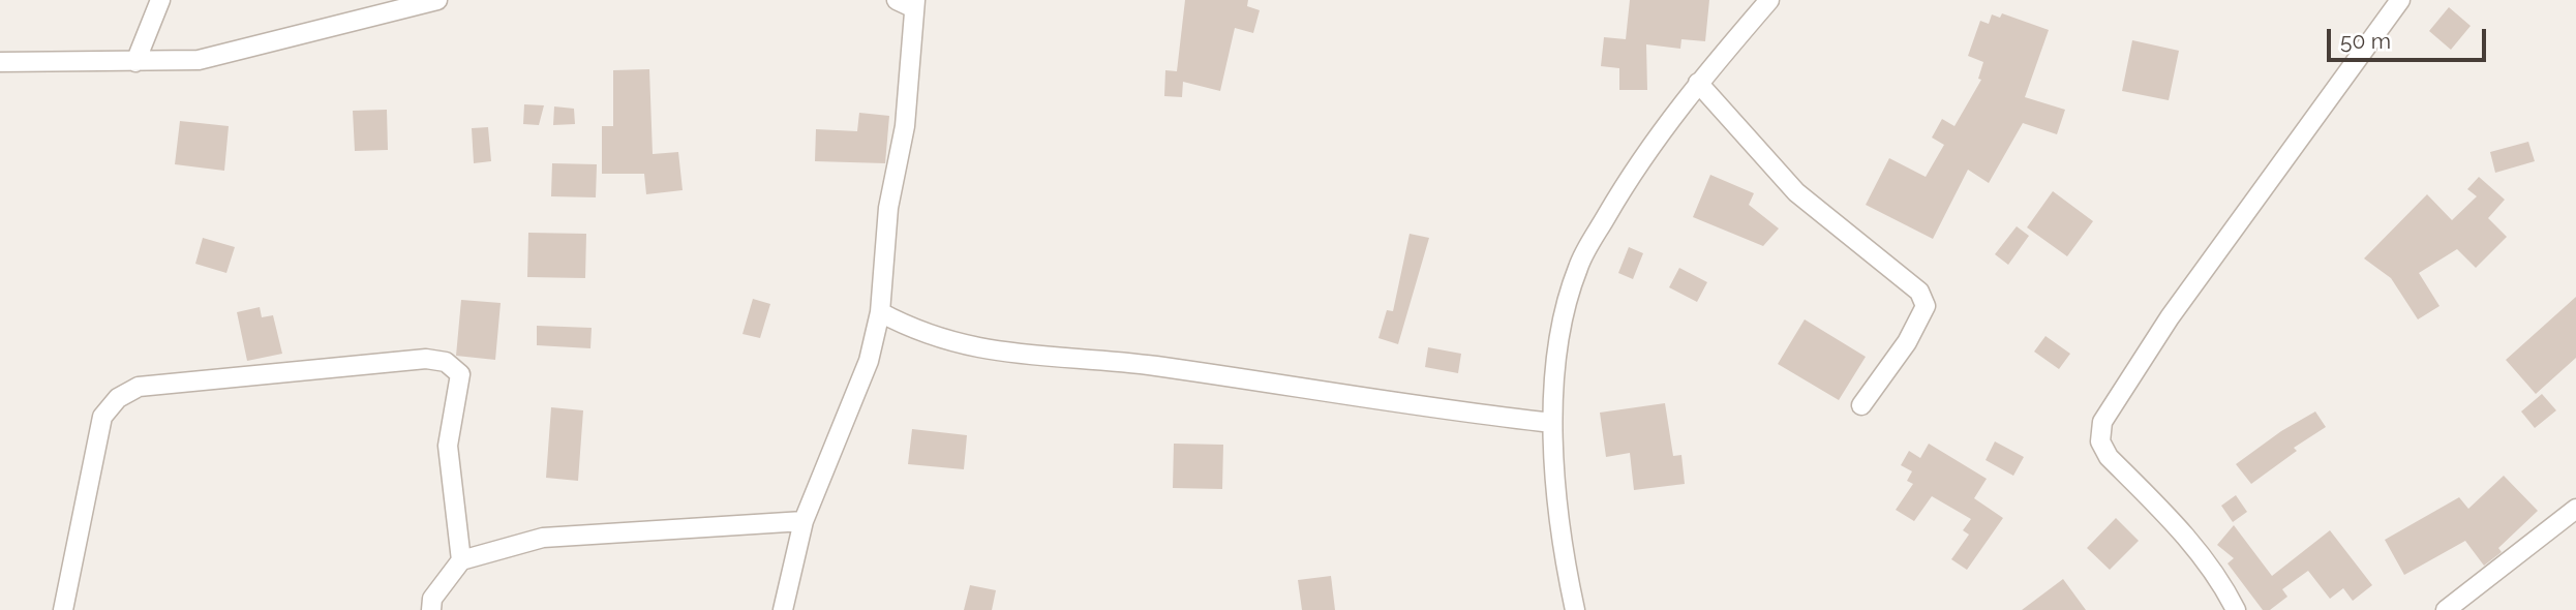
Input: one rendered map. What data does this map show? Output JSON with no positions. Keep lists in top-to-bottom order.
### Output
{
  "scale_bar": "50 m"
}
